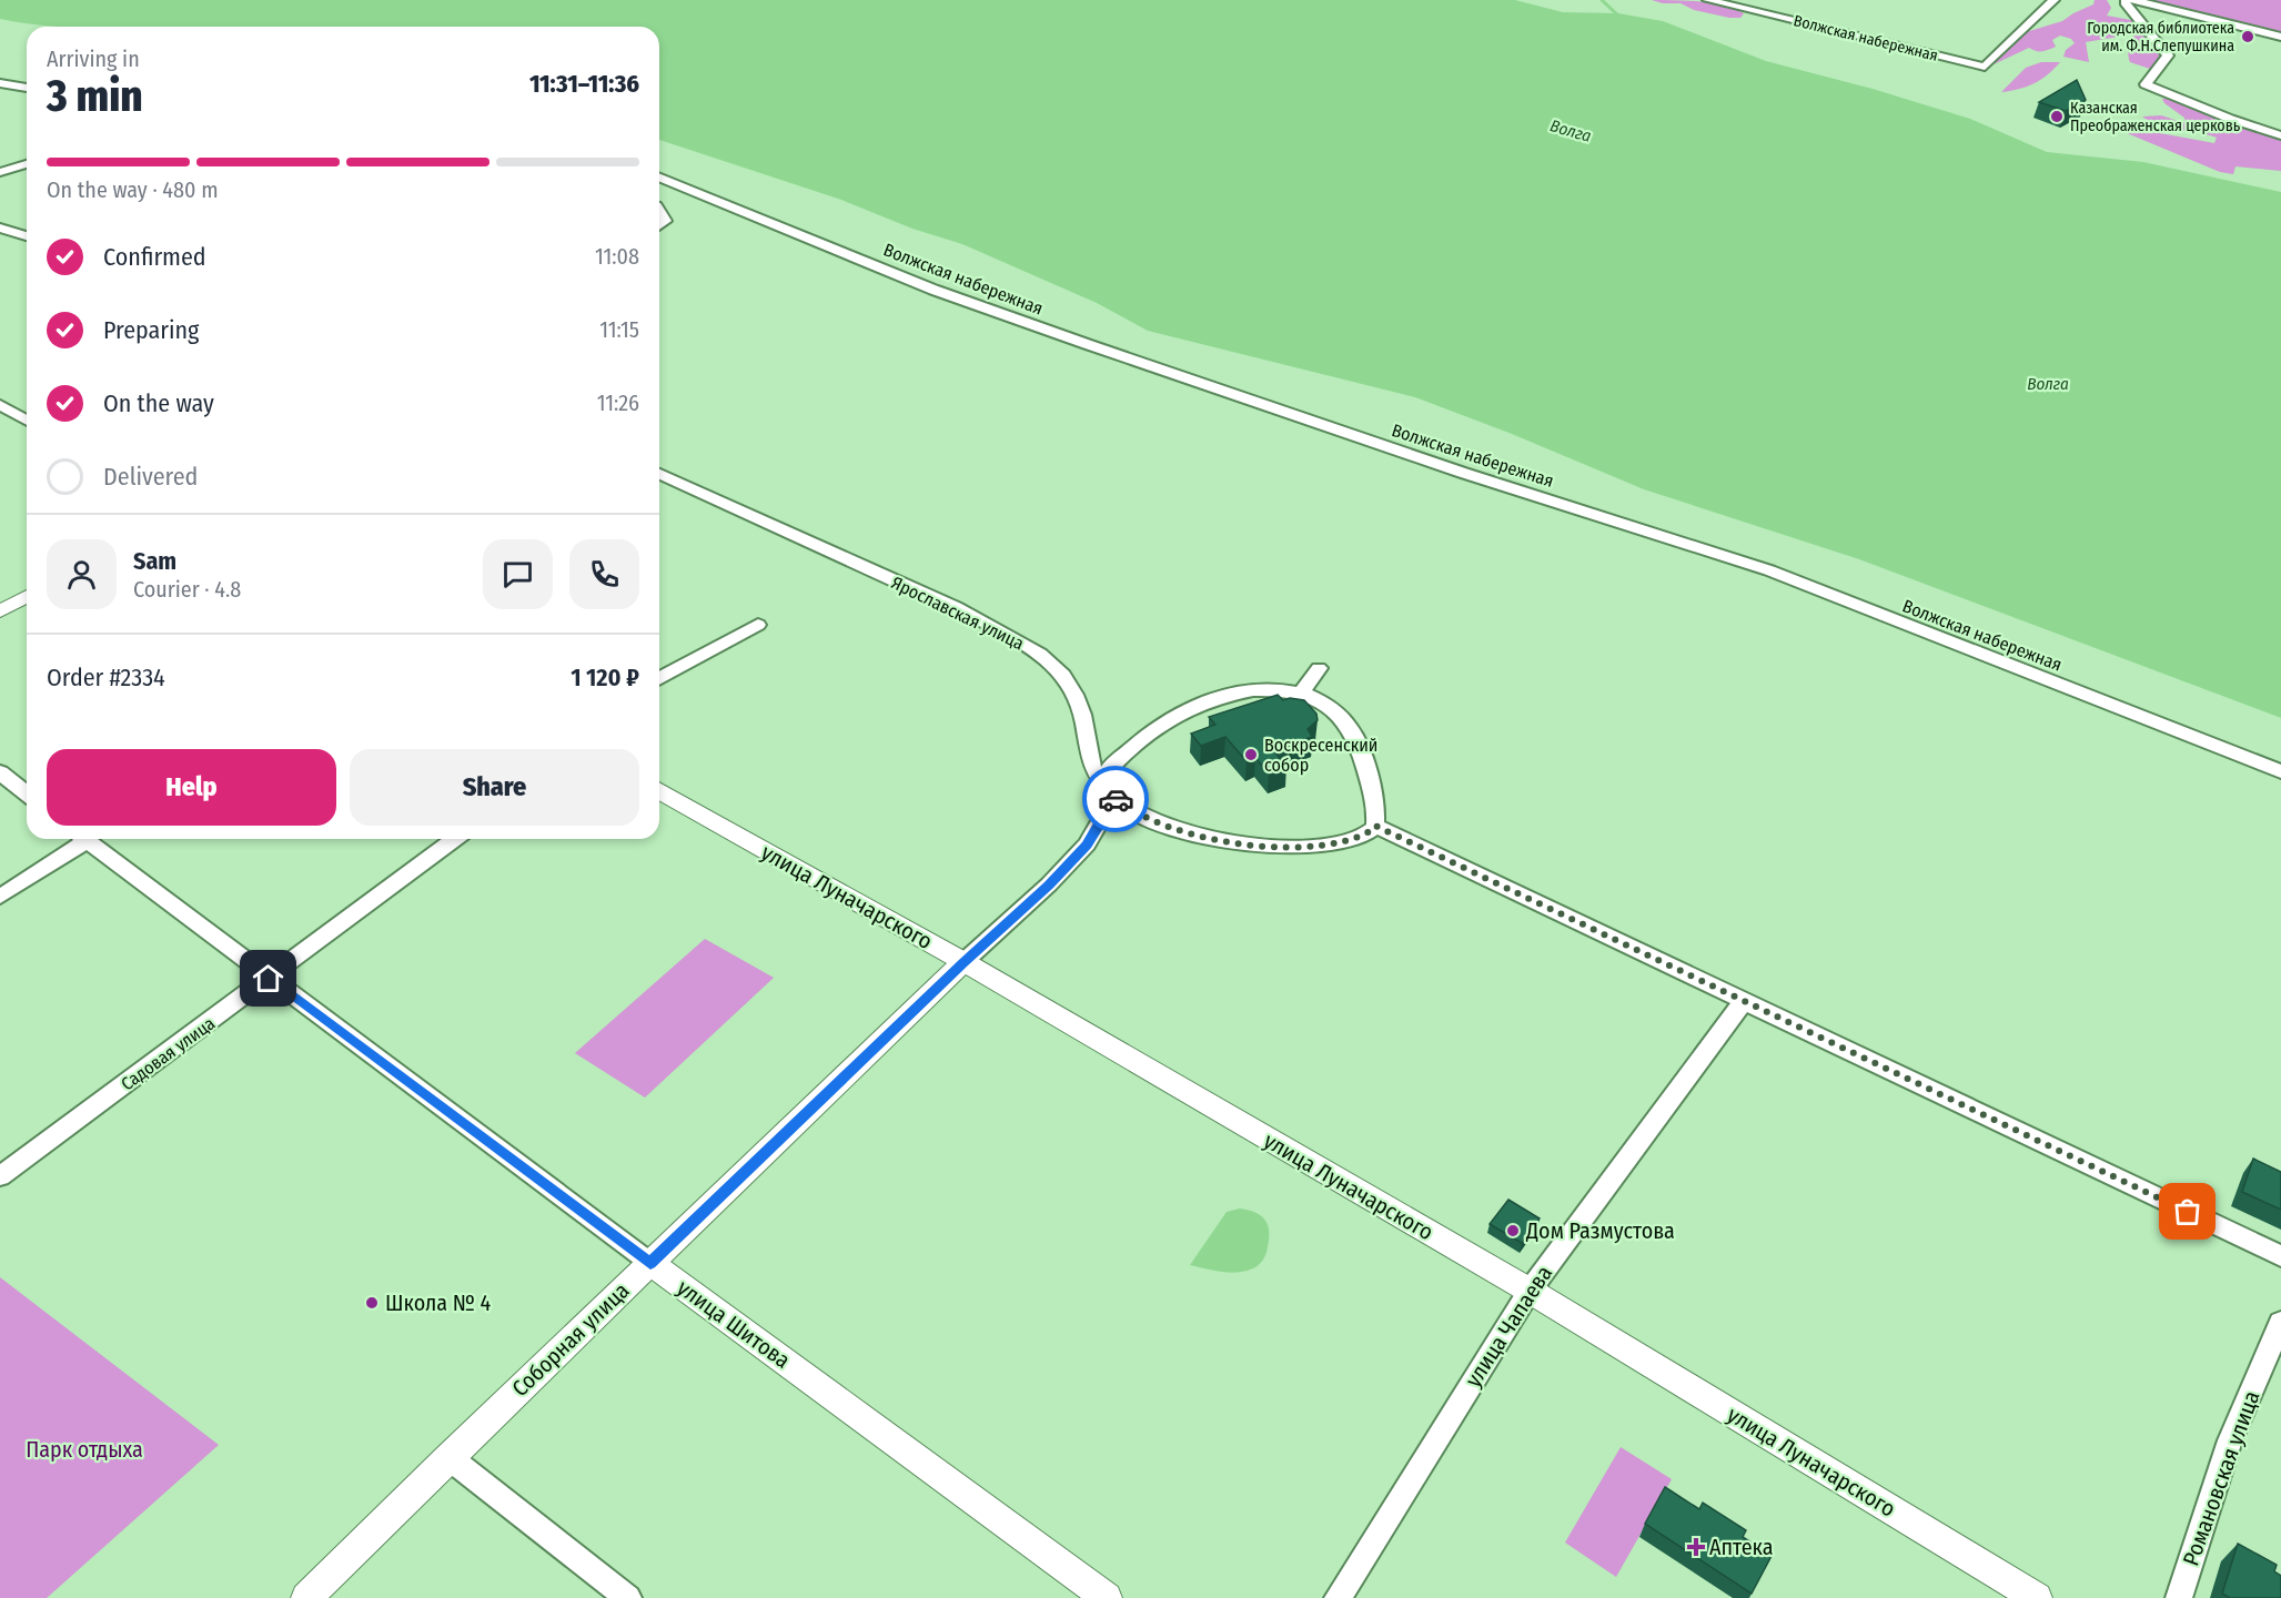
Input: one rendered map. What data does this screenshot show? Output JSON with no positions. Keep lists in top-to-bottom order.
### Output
{
  "streets": {
    "street": [
      "Волжская набережная",
      "Ярославская улица",
      "улица Луначарского",
      "Садовая улица",
      "улица Шитова",
      "улица Чапаева",
      "Соборная улица",
      "Романовская улица"
    ]
  },
  "crossings": [
    ["Ярославская улица", "Соборная улица"],
    ["улица Луначарского", "улица Чапаева"],
    ["улица Луначарского", "Соборная улица"],
    ["Садовая улица", "улица Шитова"],
    ["улица Шитова", "Соборная улица"]
  ],
  "water": ["Волга"],
  "parks": ["Парк отдыха"],
  "places": {
    "other": [
      "Городская библиотека им. Ф.Н.Слепушкина",
      "Казанская Преображенская церковь",
      "Воскресенский собор",
      "Дом Размустова",
      "Школа № 4"
    ],
    "health": ["Аптека"]
  },
  "page": {
    "heading": ["3 min", "Arriving in", "11:31–11:36"],
    "panel": [
      "Sam",
      "Courier · 4.8",
      "Order #2334",
      "1 120 ₽"
    ],
    "bar": "On the way · 480 m",
    "list": [
      ["Confirmed", "11:08"],
      ["Preparing", "11:15"],
      ["On the way", "11:26"],
      "Delivered"
    ],
    "buttons": ["Help", "Share"]
  }
}
